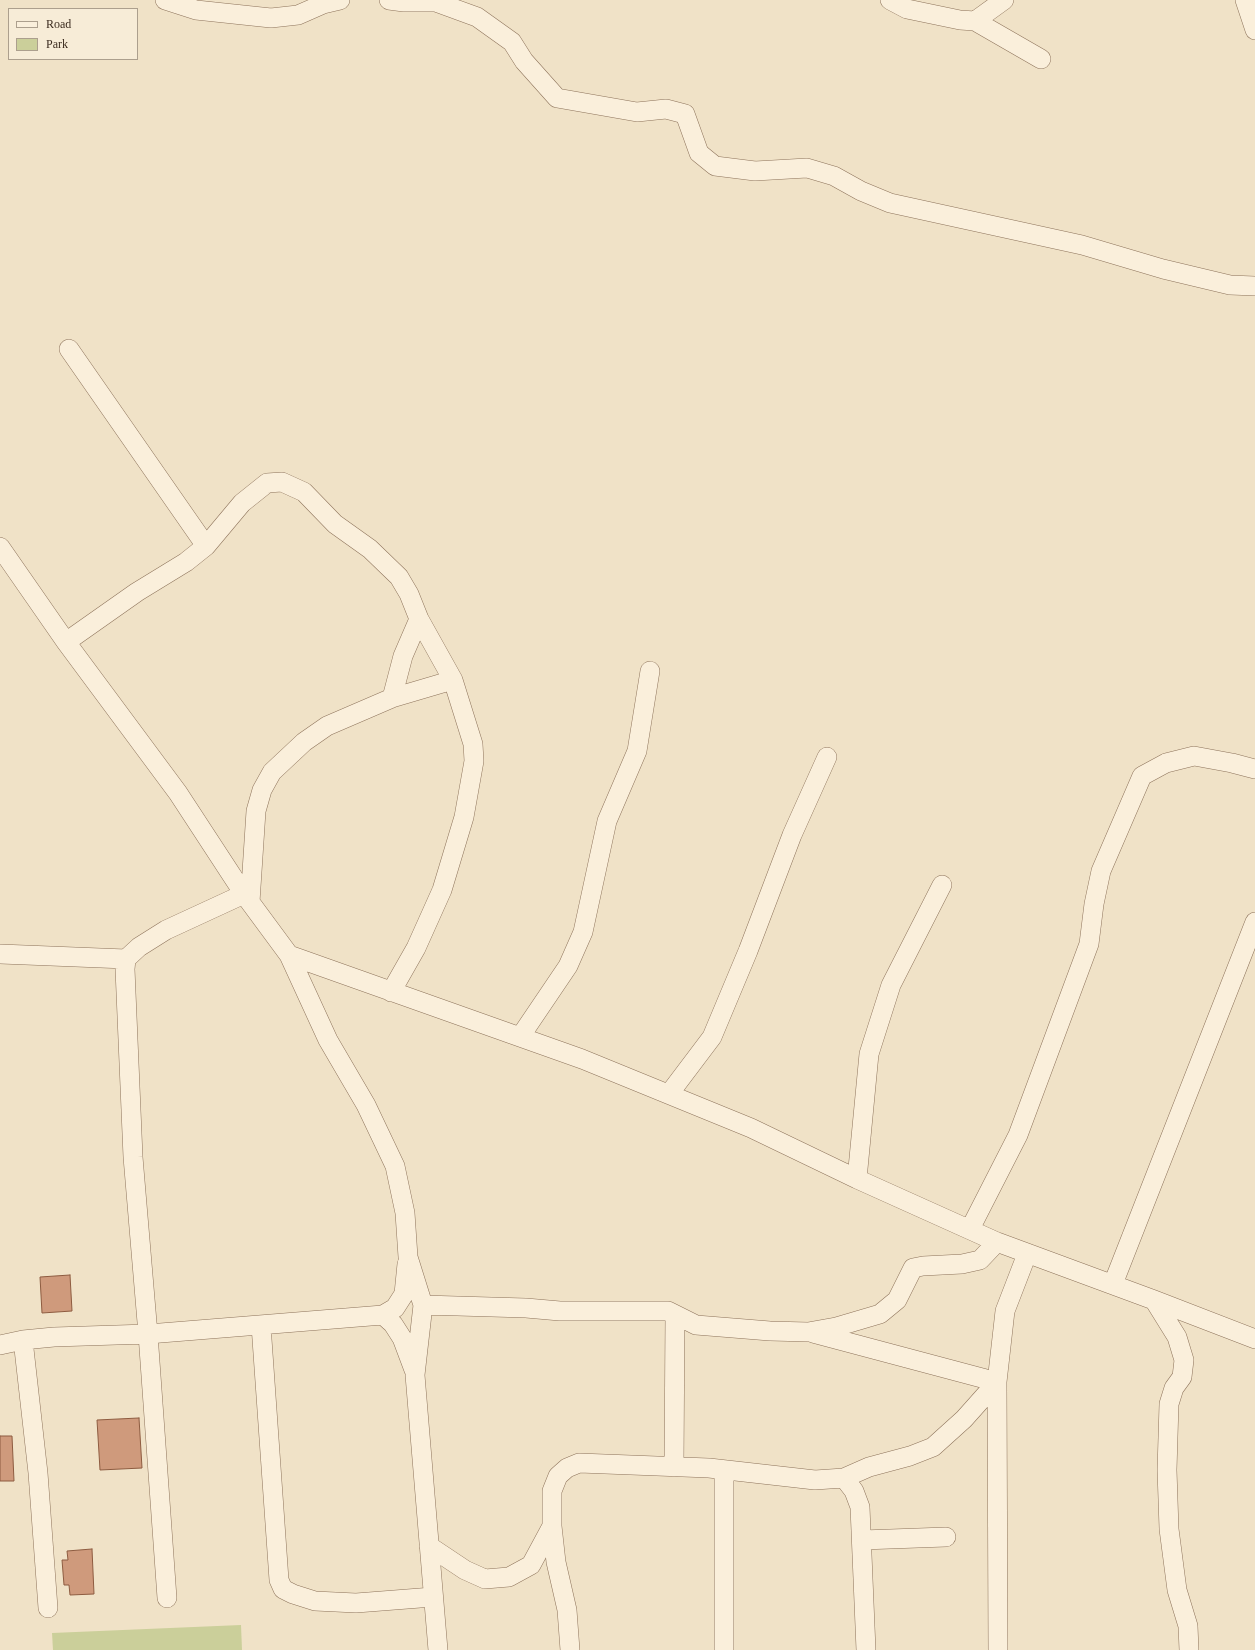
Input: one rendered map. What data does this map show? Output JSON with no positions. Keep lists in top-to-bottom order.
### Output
{
  "legend": ["Road", "Park"]
}
